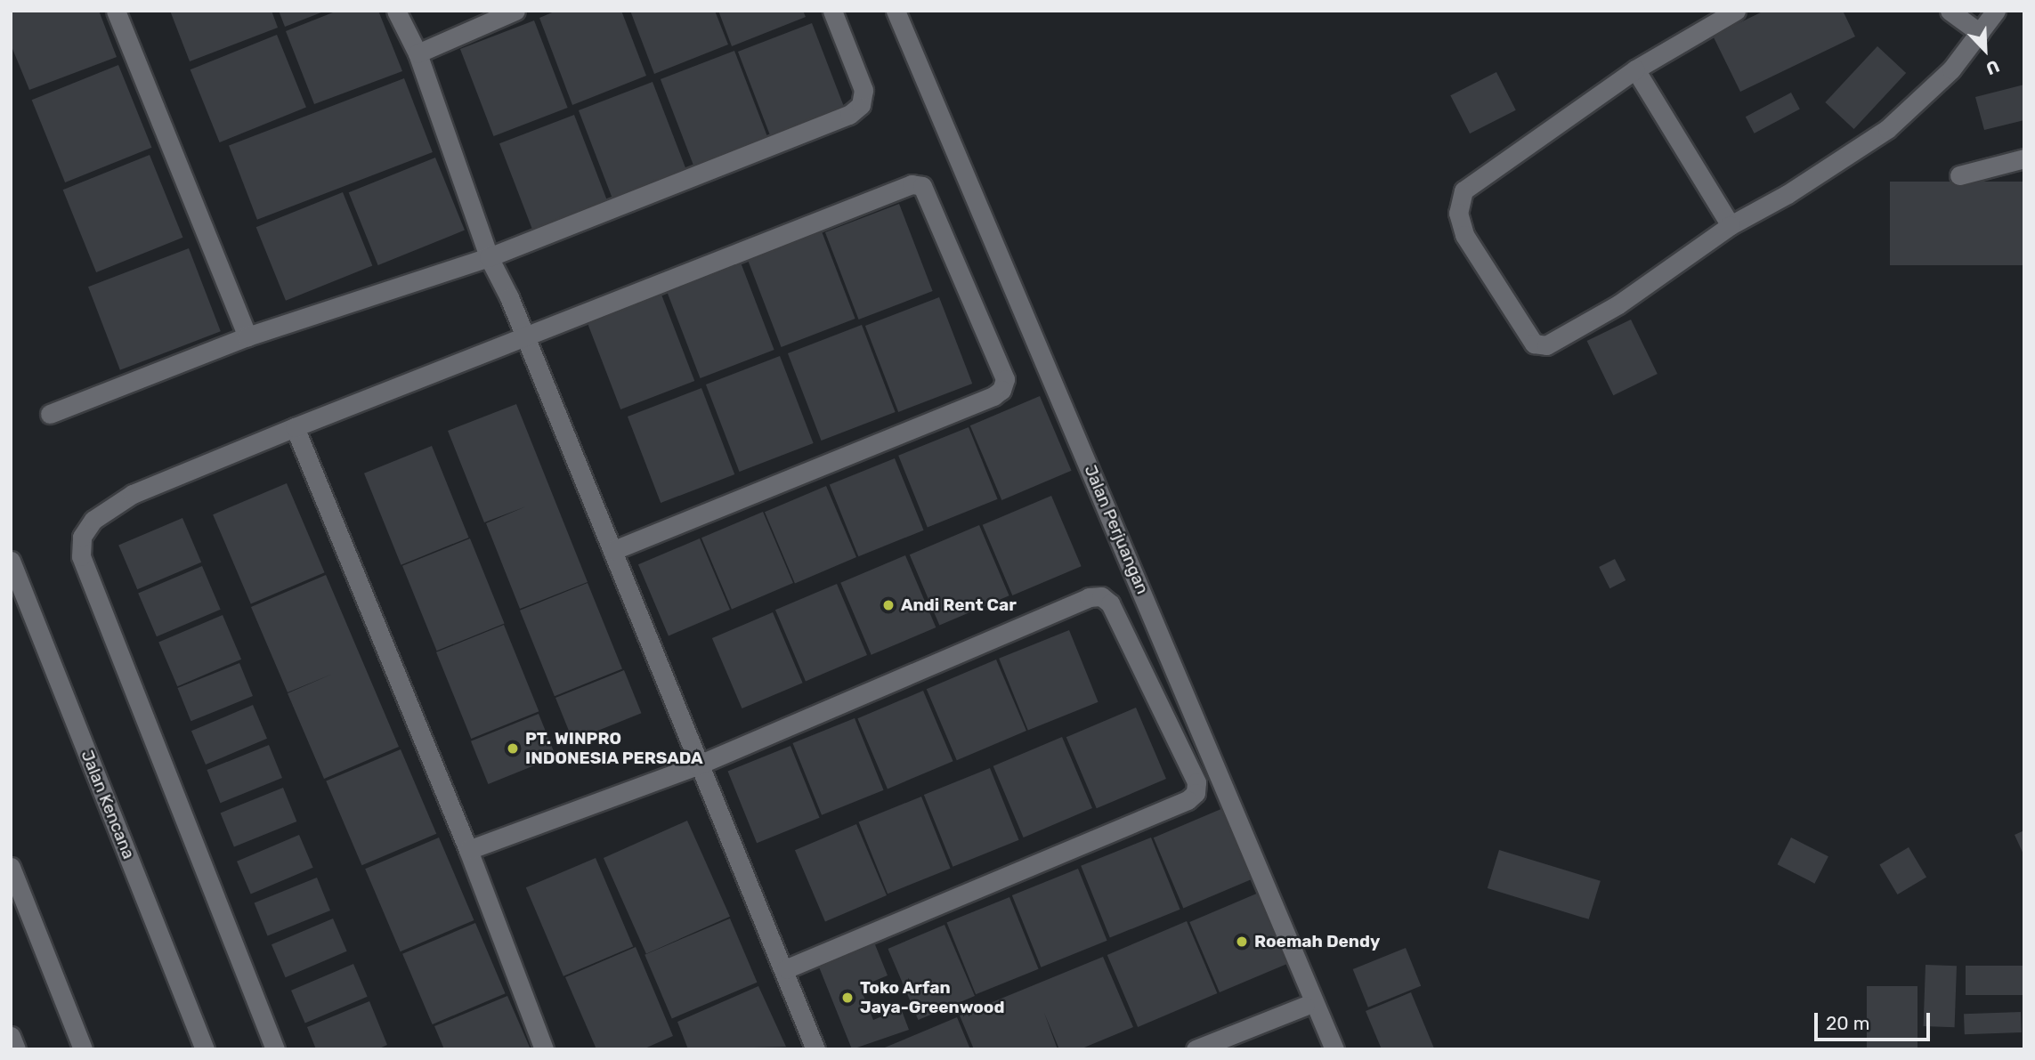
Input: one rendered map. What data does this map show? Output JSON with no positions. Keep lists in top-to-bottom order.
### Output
{
  "streets": {
    "street": ["Jalan Perjuangan", "Jalan Kencana"]
  },
  "places": [
    "Andi Rent Car",
    "PT. WINPRO INDONESIA PERSADA",
    "Roemah Dendy",
    "Toko Arfan Jaya-Greenwood"
  ],
  "scale_bar": "20 m",
  "north": "bottom right"
}
